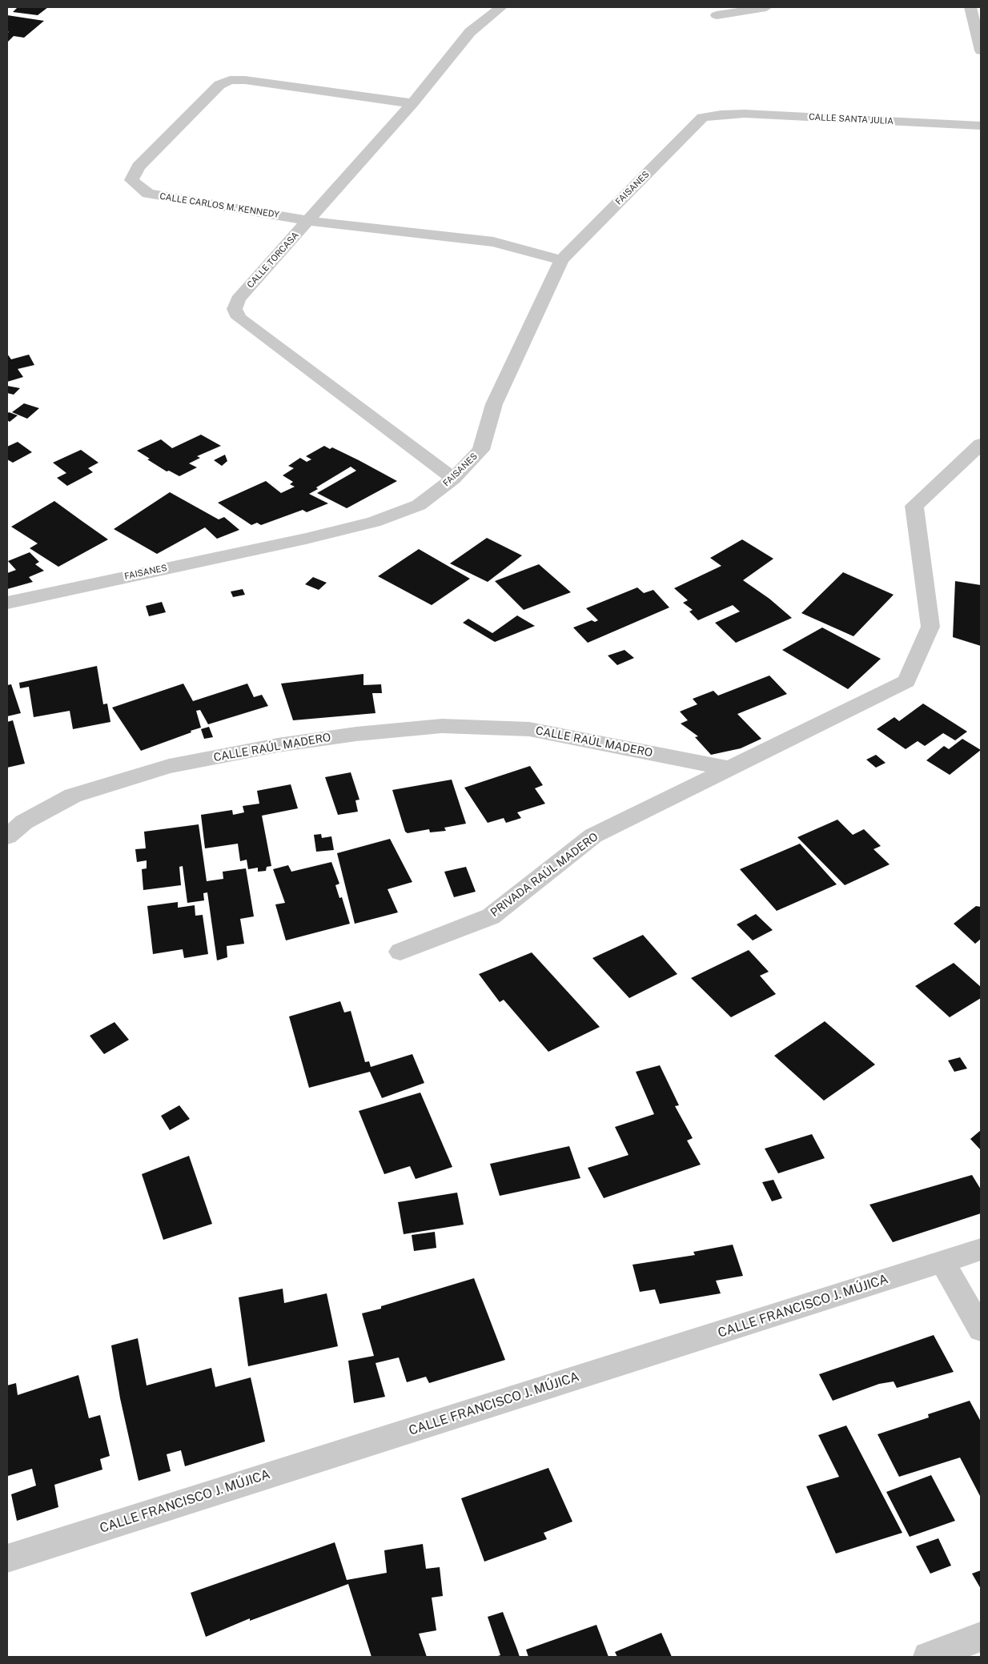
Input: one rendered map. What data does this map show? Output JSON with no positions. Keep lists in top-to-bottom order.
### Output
{
  "streets": {
    "street": [
      "CALLE SANTA JULIA",
      "FAISANES",
      "CALLE CARLOS M. KENNEDY",
      "CALLE TORCASA",
      "CALLE RAÚL MADERO",
      "PRIVADA RAÚL MADERO",
      "CALLE FRANCISCO J. MÚJICA"
    ]
  },
  "crossings": [
    ["CALLE SANTA JULIA", "FAISANES"],
    ["FAISANES", "CALLE CARLOS M. KENNEDY"],
    ["FAISANES", "CALLE TORCASA"],
    ["CALLE CARLOS M. KENNEDY", "CALLE TORCASA"],
    ["CALLE RAÚL MADERO", "PRIVADA RAÚL MADERO"]
  ]
}
